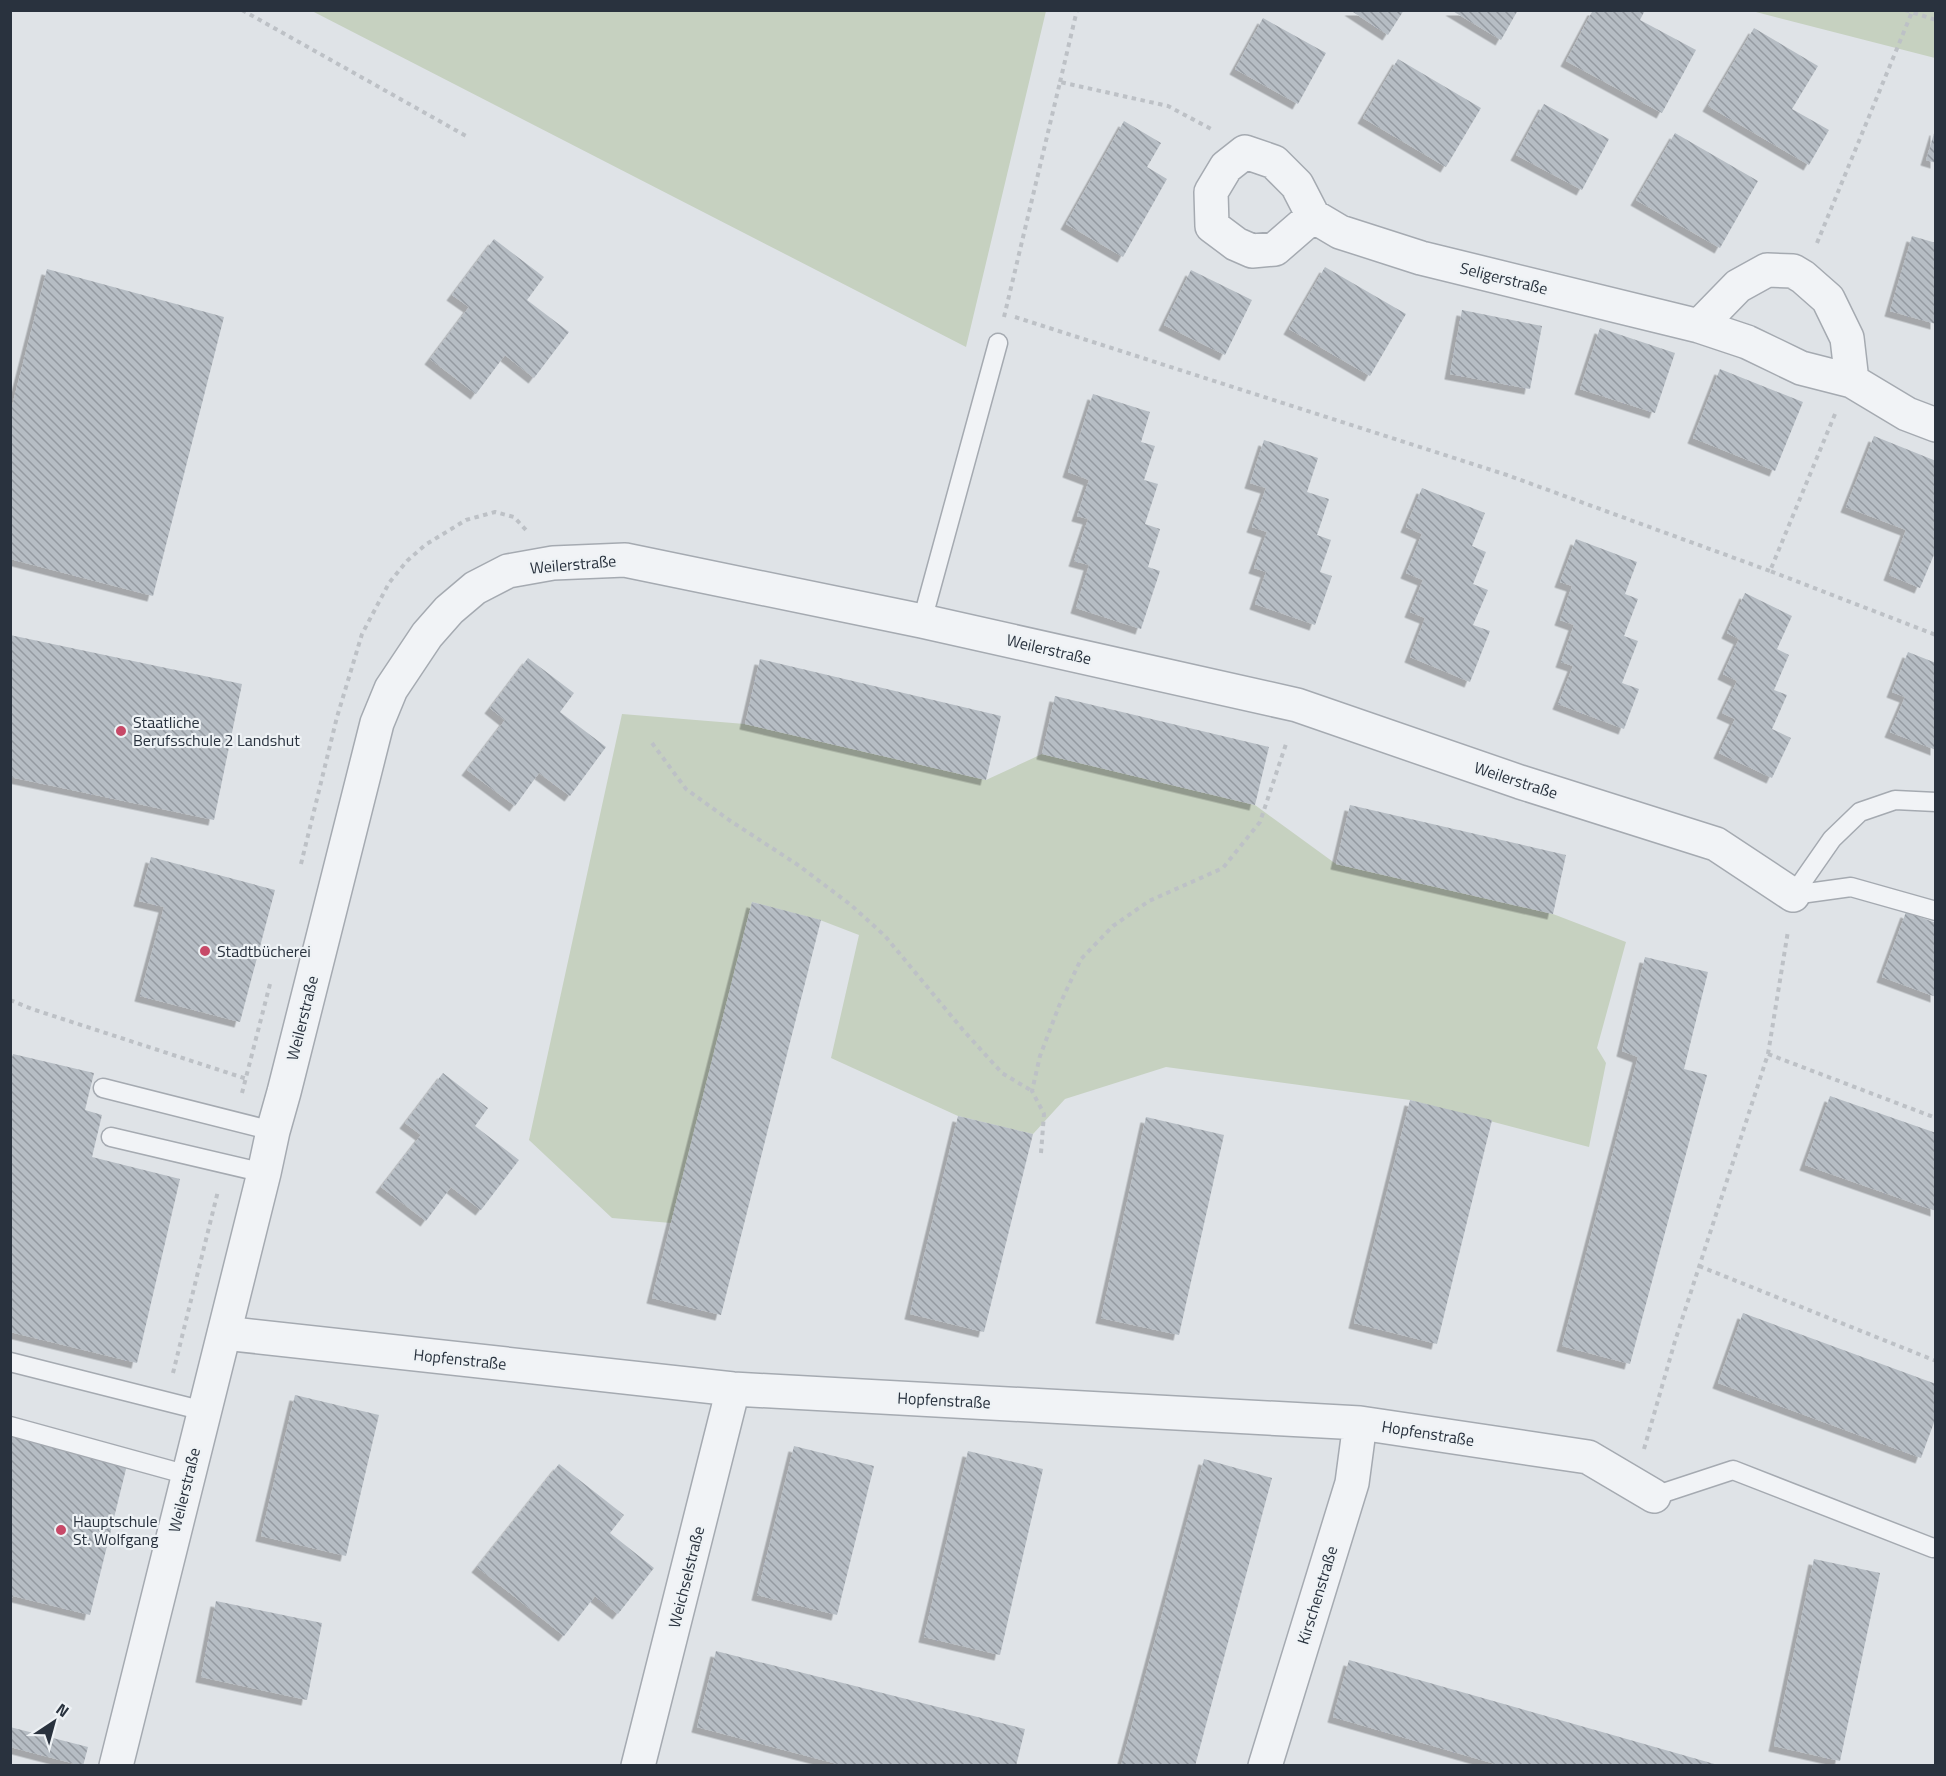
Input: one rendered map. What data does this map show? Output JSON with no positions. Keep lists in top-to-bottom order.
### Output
{
  "streets": {
    "street": [
      "Seligerstraße",
      "Weilerstraße",
      "Hopfenstraße",
      "Weichselstraße",
      "Kirschenstraße"
    ]
  },
  "crossings": [
    ["Weilerstraße", "Hopfenstraße"],
    ["Hopfenstraße", "Weichselstraße"],
    ["Hopfenstraße", "Kirschenstraße"]
  ],
  "places": ["Staatliche Berufsschule 2 Landshut", "Stadtbücherei", "Hauptschule St. Wolfgang"],
  "north": "top right"
}
